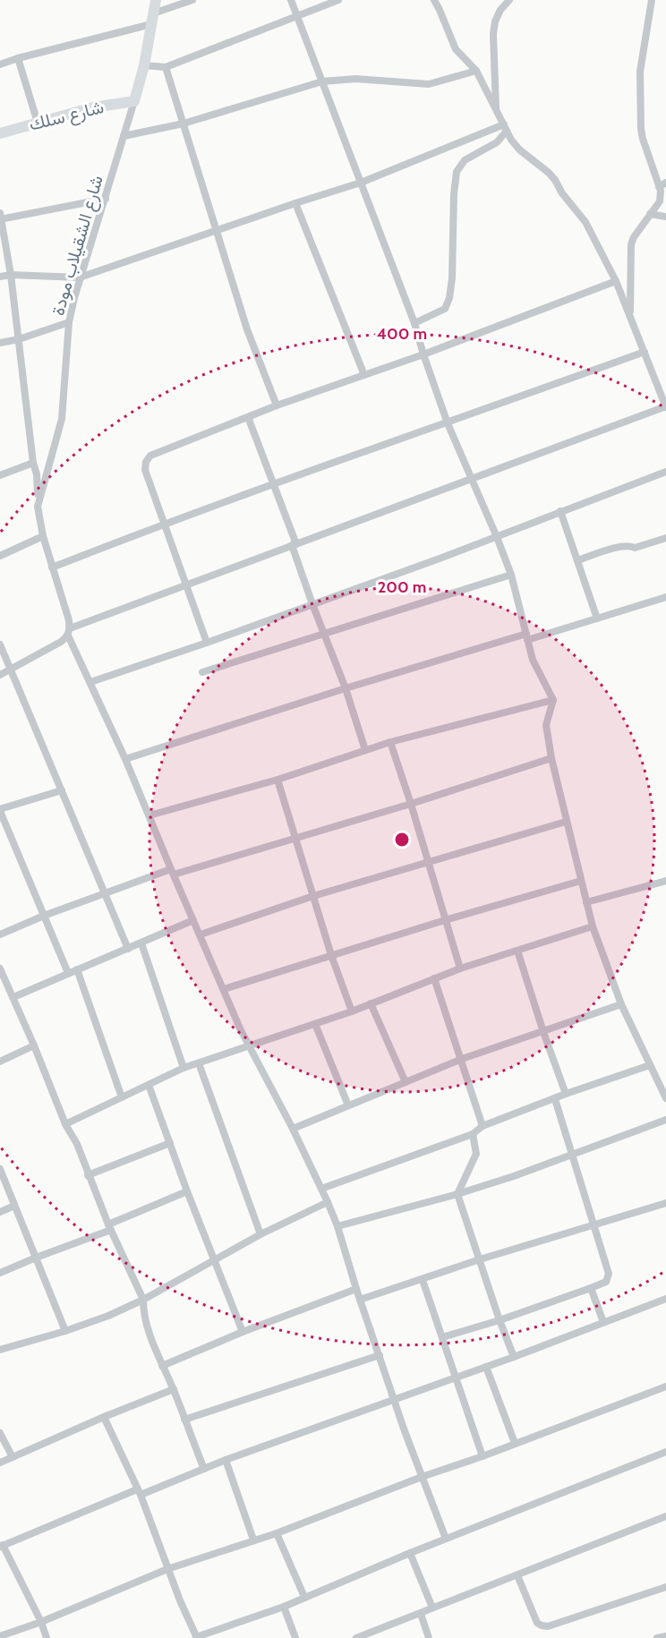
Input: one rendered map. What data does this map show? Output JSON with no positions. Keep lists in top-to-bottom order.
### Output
{
  "streets": {
    "street": ["شارع سلك", "شارع الشقيلاب مودة"]
  },
  "crossings": [
    ["شارع سلك", "شارع الشقيلاب مودة"]
  ],
  "rings": ["400 m", "200 m"]
}
